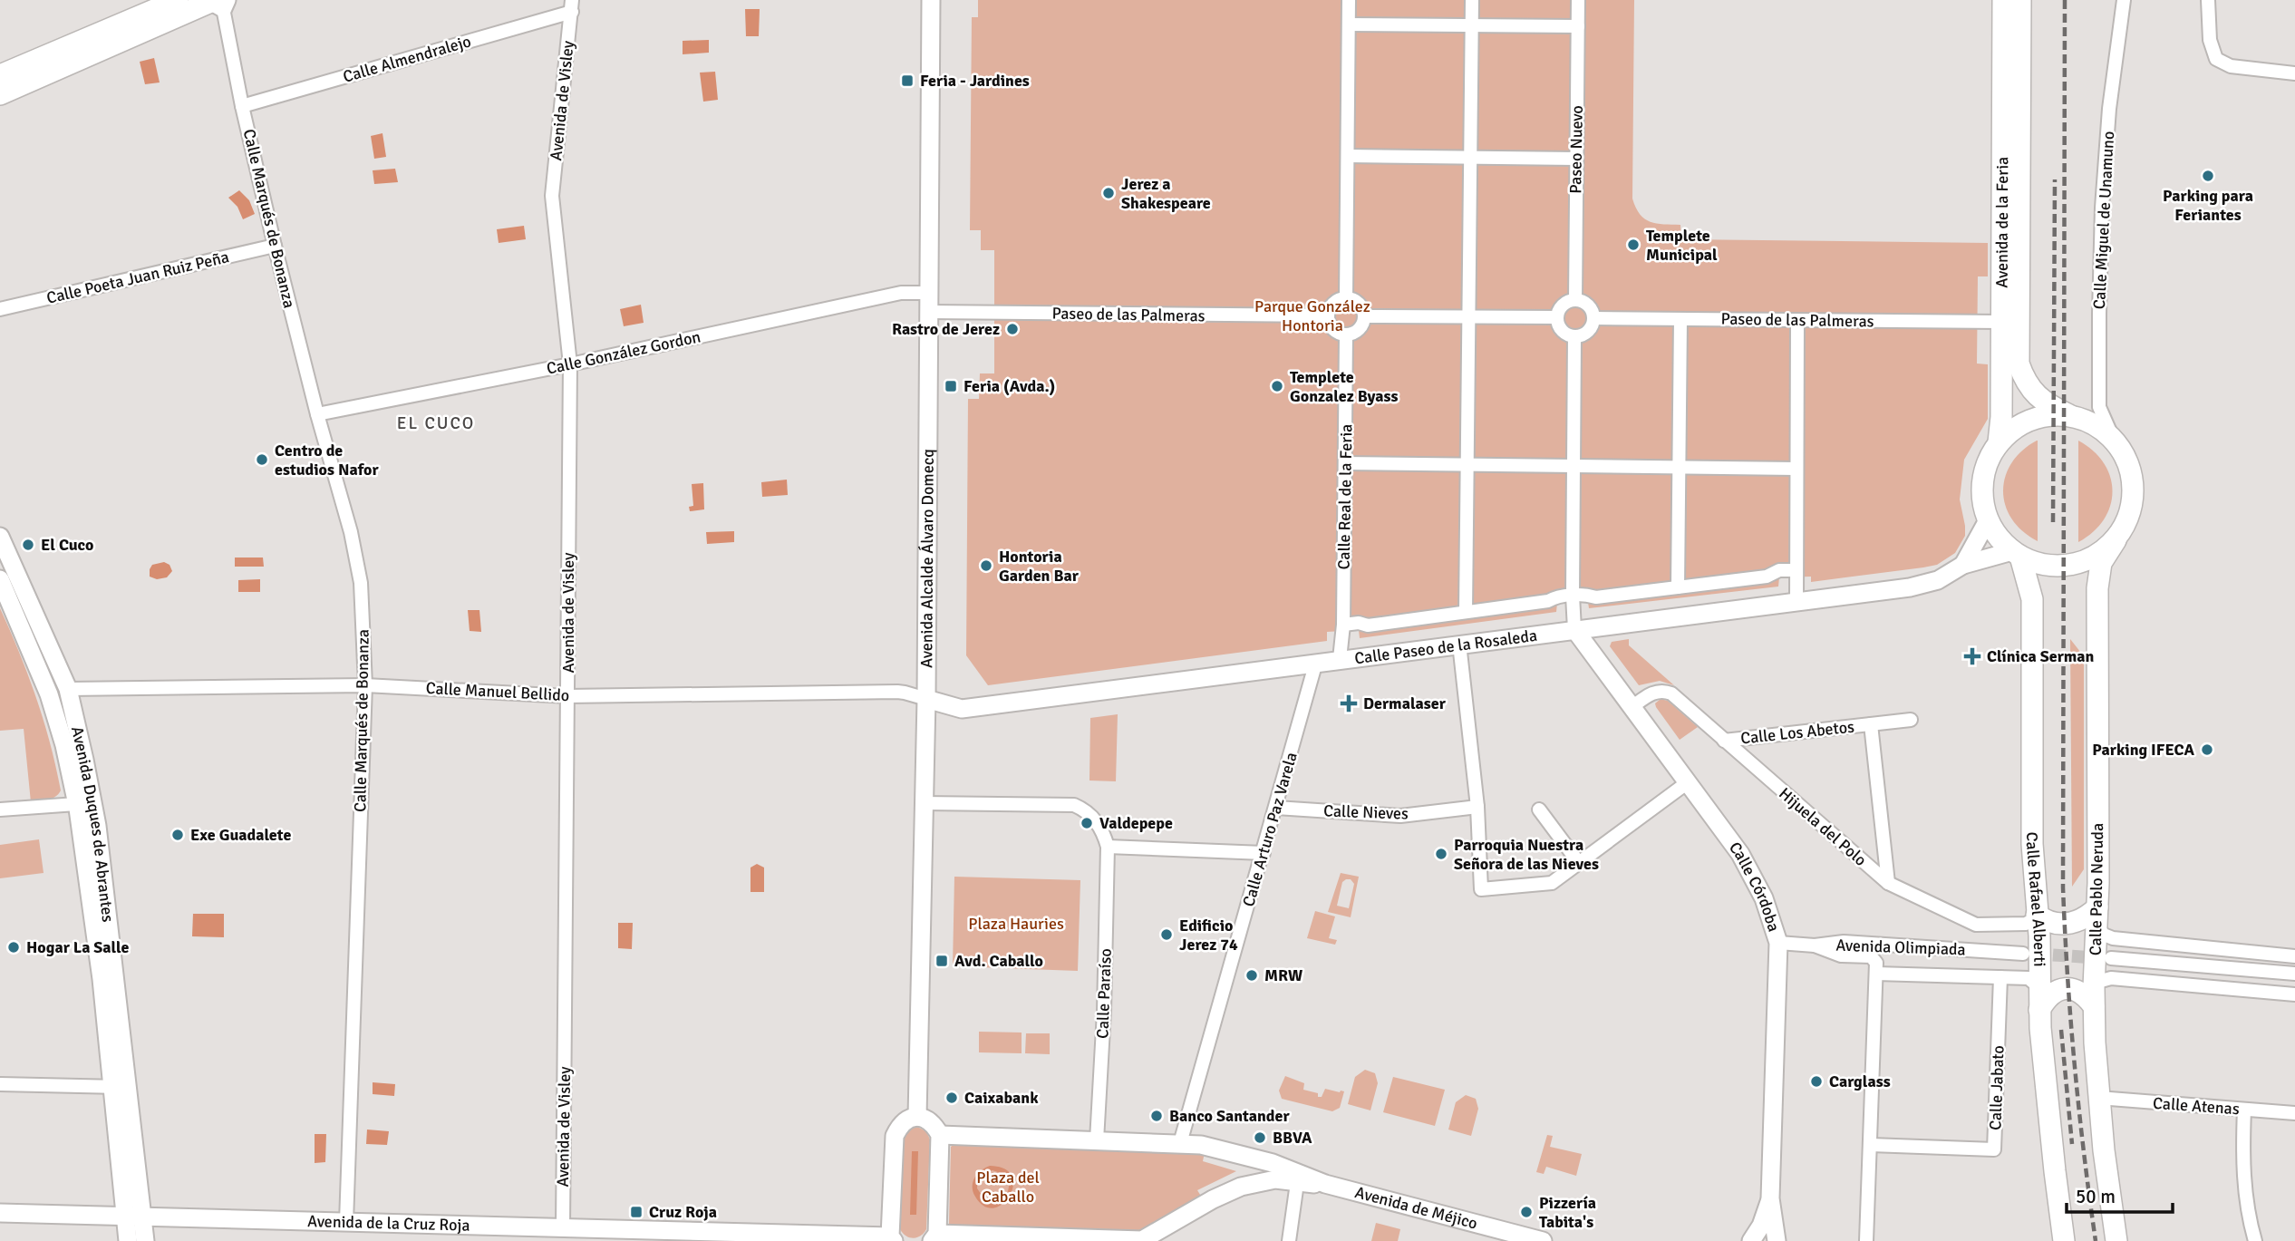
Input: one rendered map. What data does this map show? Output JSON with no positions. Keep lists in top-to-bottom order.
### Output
{
  "streets": {
    "main road": [
      "Avenida de la Feria",
      "Avenida Alcalde Álvaro Domecq",
      "Calle Paseo de la Rosaleda",
      "Avenida Duques de Abrantes",
      "Calle Córdoba",
      "Calle Pablo Neruda",
      "Calle Rafael Alberti",
      "Avenida de Méjico",
      "Avenida de la Cruz Roja"
    ],
    "street": [
      "Calle Almendralejo",
      "Avenida de Visley",
      "Paseo Nuevo",
      "Calle Marqués de Bonanza",
      "Calle Miguel de Unamuno",
      "Calle Poeta Juan Ruiz Peña",
      "Paseo de las Palmeras",
      "Calle González Gordon",
      "Calle Real de la Feria",
      "Calle Manuel Bellido",
      "Calle Los Abetos",
      "Calle Nieves",
      "Hijuela del Polo",
      "Calle Arturo Paz Varela",
      "Avenida Olimpiada",
      "Calle Paraíso",
      "Calle Jabato",
      "Calle Atenas"
    ]
  },
  "crossings": [
    ["Calle Almendralejo", "Avenida de Visley"],
    ["Calle Almendralejo", "Calle Marqués de Bonanza"],
    ["Avenida de Visley", "Calle González Gordon"],
    ["Avenida de Visley", "Calle Manuel Bellido"],
    ["Avenida de Visley", "Avenida de la Cruz Roja"],
    ["Paseo Nuevo", "Paseo de las Palmeras"],
    ["Calle Marqués de Bonanza", "Calle Poeta Juan Ruiz Peña"],
    ["Calle Marqués de Bonanza", "Calle González Gordon"],
    ["Calle Marqués de Bonanza", "Calle Manuel Bellido"],
    ["Calle Marqués de Bonanza", "Avenida de la Cruz Roja"],
    ["Calle Miguel de Unamuno", "Avenida de la Feria"],
    ["Calle Miguel de Unamuno", "Calle Paseo de la Rosaleda"],
    ["Calle Miguel de Unamuno", "Calle Pablo Neruda"],
    ["Calle Miguel de Unamuno", "Calle Rafael Alberti"],
    ["Avenida de la Feria", "Paseo de las Palmeras"],
    ["Avenida de la Feria", "Calle Paseo de la Rosaleda"],
    ["Avenida de la Feria", "Calle Pablo Neruda"],
    ["Avenida de la Feria", "Calle Rafael Alberti"],
    ["Paseo de las Palmeras", "Calle Real de la Feria"],
    ["Paseo de las Palmeras", "Avenida Alcalde Álvaro Domecq"],
    ["Calle González Gordon", "Avenida Alcalde Álvaro Domecq"],
    ["Calle Real de la Feria", "Calle Paseo de la Rosaleda"],
    ["Avenida Alcalde Álvaro Domecq", "Calle Paseo de la Rosaleda"],
    ["Avenida Alcalde Álvaro Domecq", "Calle Manuel Bellido"],
    ["Avenida Alcalde Álvaro Domecq", "Calle Paraíso"],
    ["Calle Paseo de la Rosaleda", "Calle Manuel Bellido"],
    ["Calle Paseo de la Rosaleda", "Calle Arturo Paz Varela"],
    ["Calle Paseo de la Rosaleda", "Calle Córdoba"],
    ["Calle Paseo de la Rosaleda", "Calle Pablo Neruda"],
    ["Calle Paseo de la Rosaleda", "Calle Rafael Alberti"],
    ["Calle Manuel Bellido", "Avenida Duques de Abrantes"],
    ["Calle Los Abetos", "Hijuela del Polo"],
    ["Calle Nieves", "Calle Arturo Paz Varela"],
    ["Avenida Duques de Abrantes", "Avenida de la Cruz Roja"],
    ["Hijuela del Polo", "Calle Córdoba"],
    ["Hijuela del Polo", "Calle Rafael Alberti"],
    ["Calle Córdoba", "Avenida Olimpiada"],
    ["Calle Pablo Neruda", "Calle Rafael Alberti"],
    ["Calle Pablo Neruda", "Calle Atenas"]
  ],
  "districts": ["EL CUCO"],
  "parks": ["Parque González Hontoria", "Plaza Hauries", "Plaza del Caballo"],
  "places": {
    "transit": [
      "Feria - Jardines",
      "Feria (Avda.)",
      "Avd. Caballo",
      "Cruz Roja"
    ],
    "other": [
      "Parking para Feriantes",
      "Jerez a Shakespeare",
      "Templete Municipal",
      "Rastro de Jerez",
      "Templete Gonzalez Byass",
      "Centro de estudios Nafor",
      "El Cuco",
      "Hontoria Garden Bar",
      "Parking IFECA",
      "Valdepepe",
      "Exe Guadalete",
      "Parroquia Nuestra Señora de las Nieves",
      "Edificio Jerez 74",
      "Hogar La Salle",
      "MRW",
      "Carglass",
      "Caixabank",
      "Banco Santander",
      "BBVA",
      "Pizzería Tabita's"
    ],
    "health": ["Clínica Serman", "Dermalaser"]
  },
  "scale_bar": "50 m"
}
